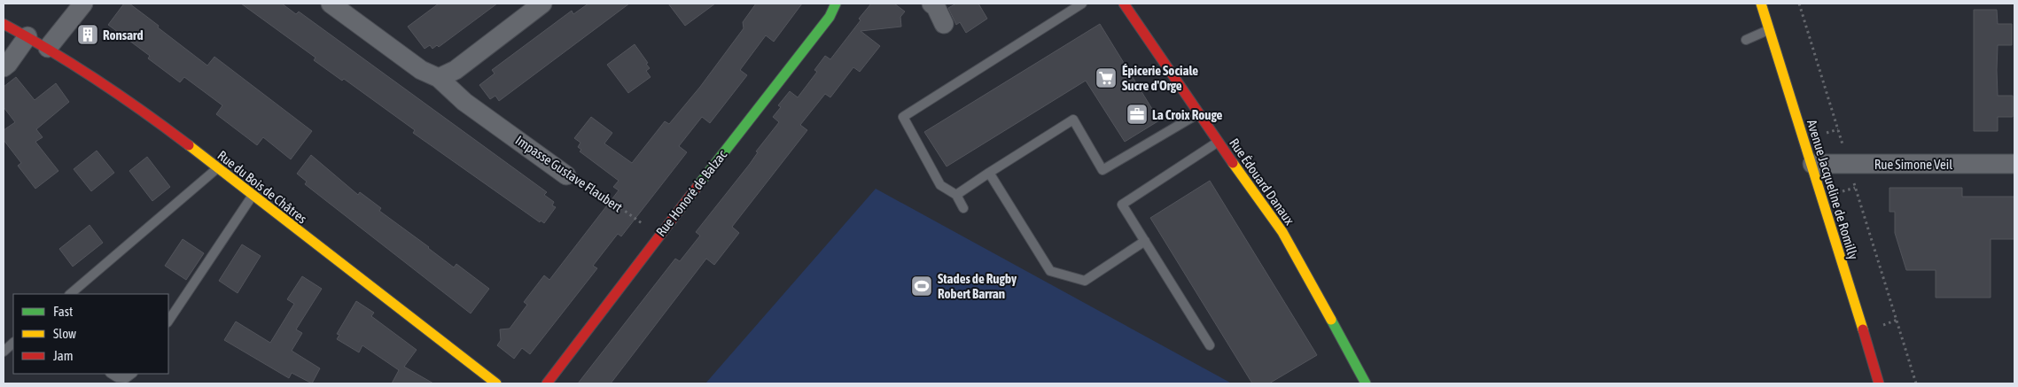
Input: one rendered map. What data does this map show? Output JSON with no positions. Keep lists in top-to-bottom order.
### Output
{
  "streets": {
    "street": [
      "Rue Simone Veil",
      "Impasse Gustave Flaubert",
      "Rue Édouard Danaux",
      "Rue du Bois de Châtres",
      "Avenue Jacqueline de Romilly",
      "Rue Honoré de Balzac"
    ]
  },
  "crossings": [
    ["Rue Simone Veil", "Avenue Jacqueline de Romilly"],
    ["Impasse Gustave Flaubert", "Rue Honoré de Balzac"]
  ],
  "places": {
    "building": ["Ronsard"],
    "supermarket": ["Épicerie Sociale Sucre d'Orge"],
    "office": ["La Croix Rouge"],
    "sports": ["Stades de Rugby Robert Barran"]
  },
  "legend": ["Fast", "Slow", "Jam"]
}
